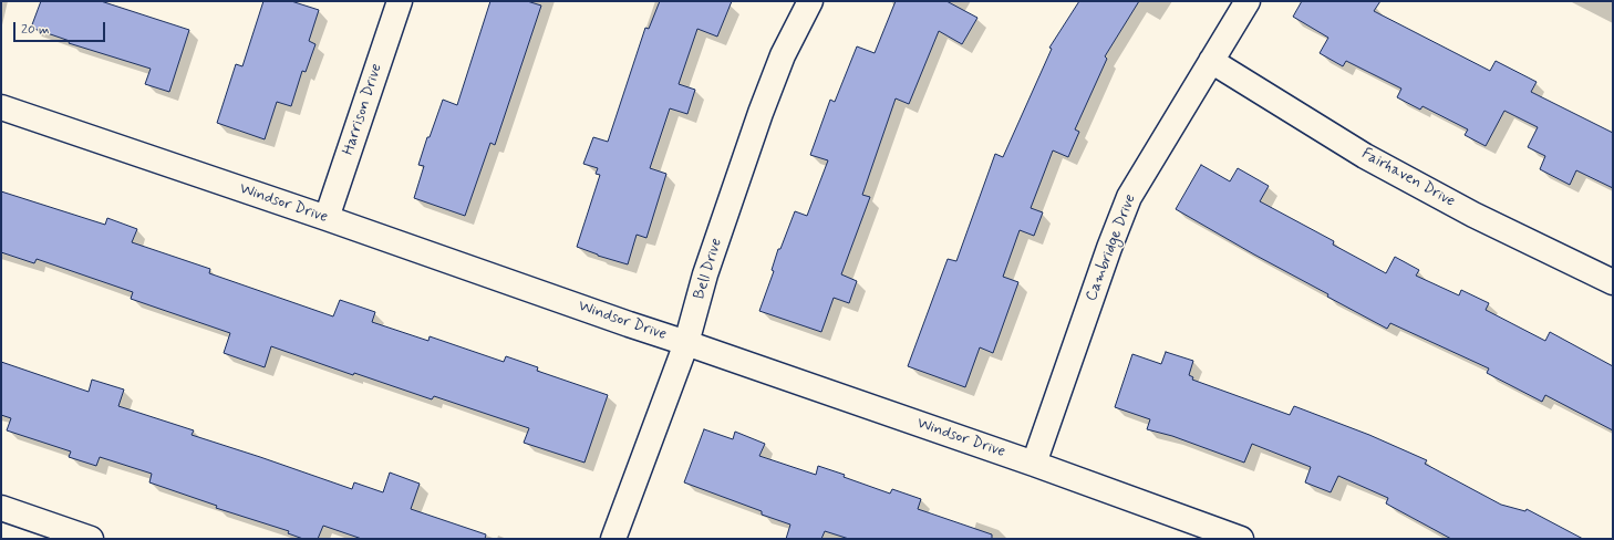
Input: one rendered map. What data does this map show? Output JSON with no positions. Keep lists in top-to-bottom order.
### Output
{
  "streets": {
    "street": [
      "Harrison Drive",
      "Fairhaven Drive",
      "Windsor Drive",
      "Cambridge Drive",
      "Bell Drive"
    ]
  },
  "crossings": [
    ["Harrison Drive", "Windsor Drive"],
    ["Fairhaven Drive", "Cambridge Drive"],
    ["Windsor Drive", "Cambridge Drive"],
    ["Windsor Drive", "Bell Drive"]
  ],
  "scale_bar": "20 m"
}
